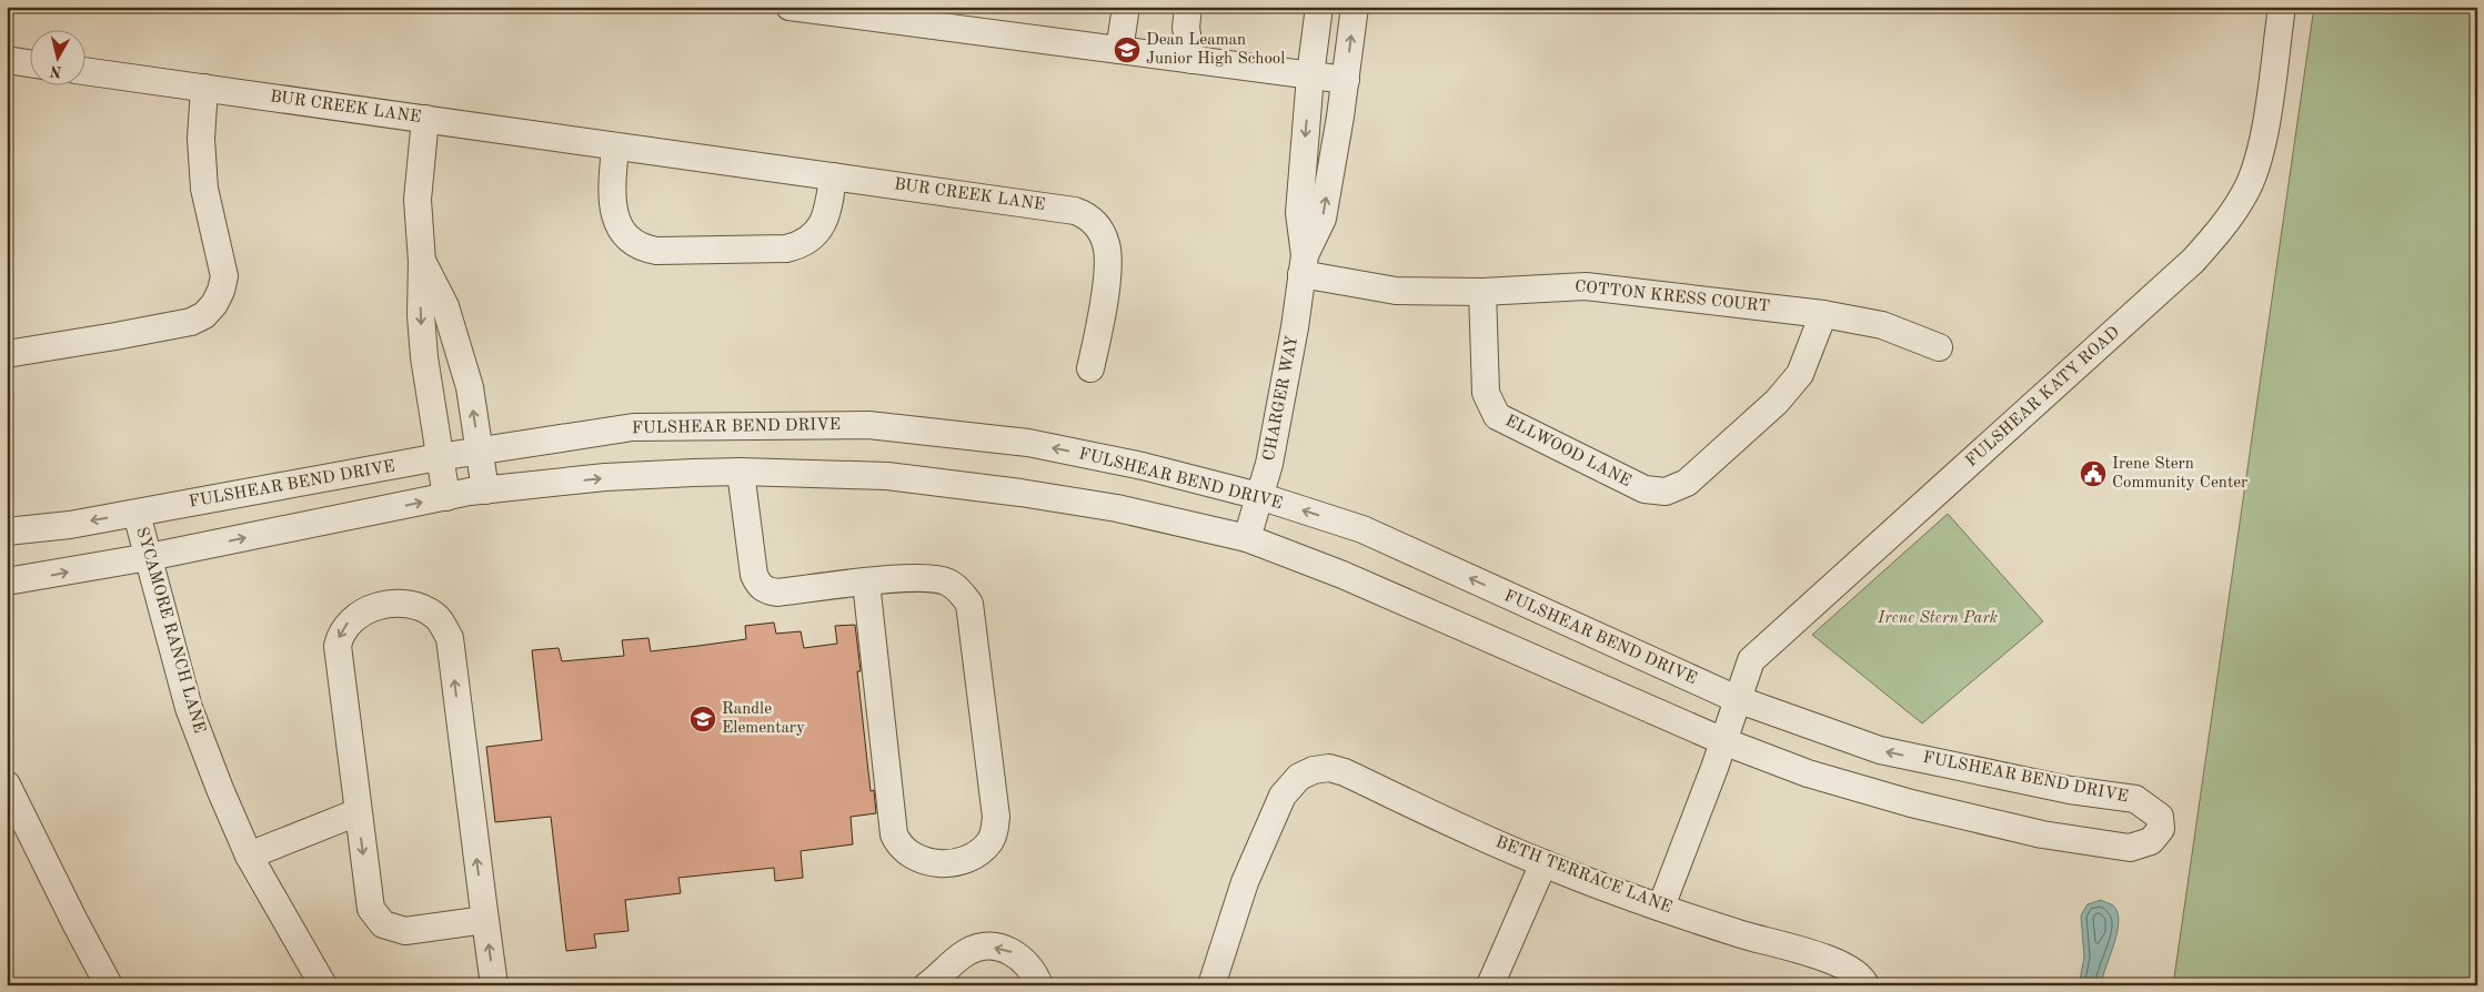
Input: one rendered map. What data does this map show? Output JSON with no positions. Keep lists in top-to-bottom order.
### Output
{
  "streets": {
    "street": [
      "BUR CREEK LANE",
      "COTTON KRESS COURT",
      "FULSHEAR KATY ROAD",
      "CHARGER WAY",
      "FULSHEAR BEND DRIVE",
      "ELLWOOD LANE",
      "SYCAMORE RANCH LANE",
      "BETH TERRACE LANE"
    ]
  },
  "crossings": [
    ["COTTON KRESS COURT", "CHARGER WAY"],
    ["COTTON KRESS COURT", "ELLWOOD LANE"],
    ["FULSHEAR KATY ROAD", "FULSHEAR BEND DRIVE"],
    ["FULSHEAR KATY ROAD", "BETH TERRACE LANE"],
    ["CHARGER WAY", "FULSHEAR BEND DRIVE"],
    ["FULSHEAR BEND DRIVE", "SYCAMORE RANCH LANE"]
  ],
  "parks": ["Irene Stern Park"],
  "places": {
    "school or university": ["Dean Leaman Junior High School", "Randle Elementary"],
    "public building": ["Irene Stern Community Center"]
  },
  "north": "bottom"
}
